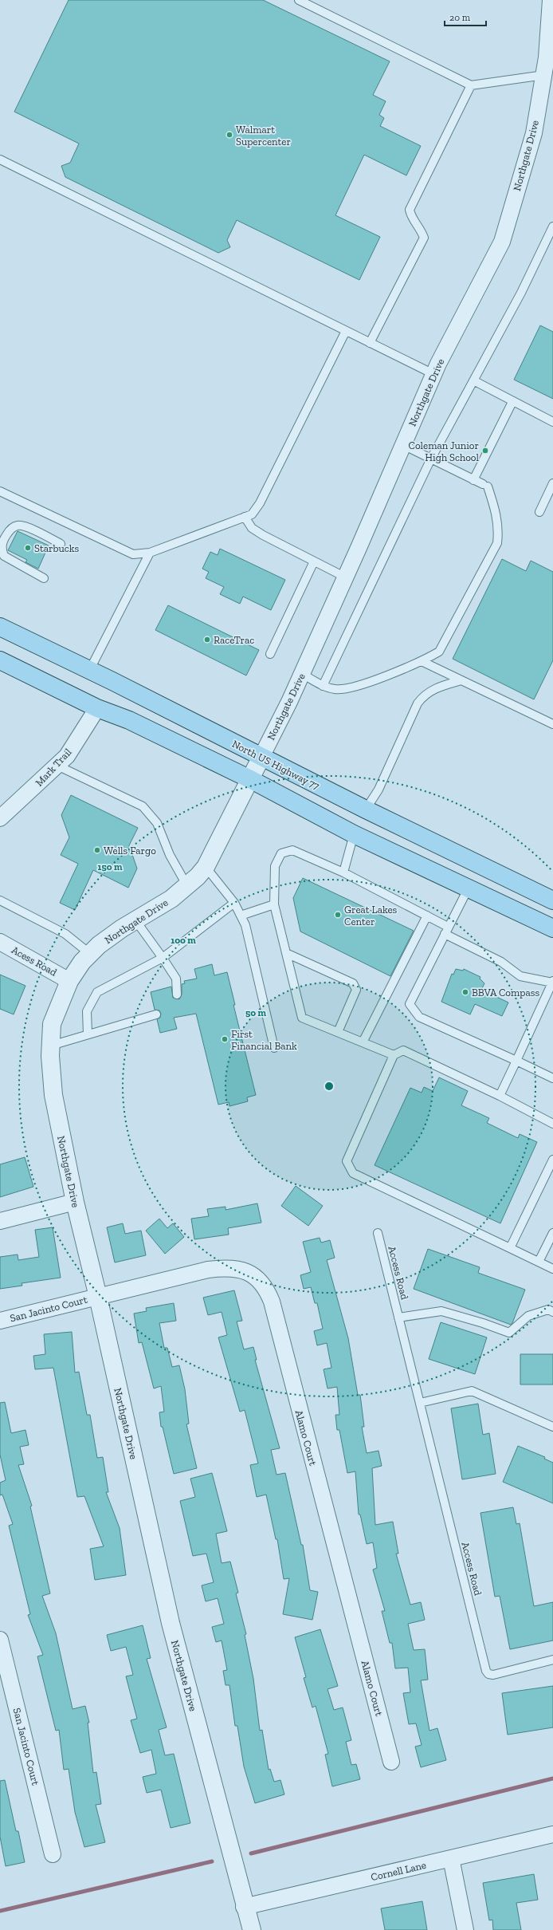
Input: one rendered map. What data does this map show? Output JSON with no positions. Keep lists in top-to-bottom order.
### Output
{
  "streets": {
    "main road": ["North US Highway 77"],
    "street": [
      "Northgate Drive",
      "Mark Trail",
      "Acess Road",
      "San Jacinto Court",
      "Alamo Court",
      "Cornell Lane"
    ],
    "lane": ["Access Road"]
  },
  "crossings": [
    ["Northgate Drive", "North US Highway 77"],
    ["Northgate Drive", "Acess Road"],
    ["Northgate Drive", "San Jacinto Court"],
    ["Northgate Drive", "Alamo Court"],
    ["Northgate Drive", "Cornell Lane"],
    ["San Jacinto Court", "Alamo Court"]
  ],
  "places": [
    "Walmart Supercenter",
    "Coleman Junior High School",
    "Starbucks",
    "RaceTrac",
    "Wells Fargo",
    "Great Lakes Center",
    "BBVA Compass",
    "First Financial Bank"
  ],
  "scale_bar": "20 m",
  "rings": ["150 m", "100 m", "50 m"]
}
